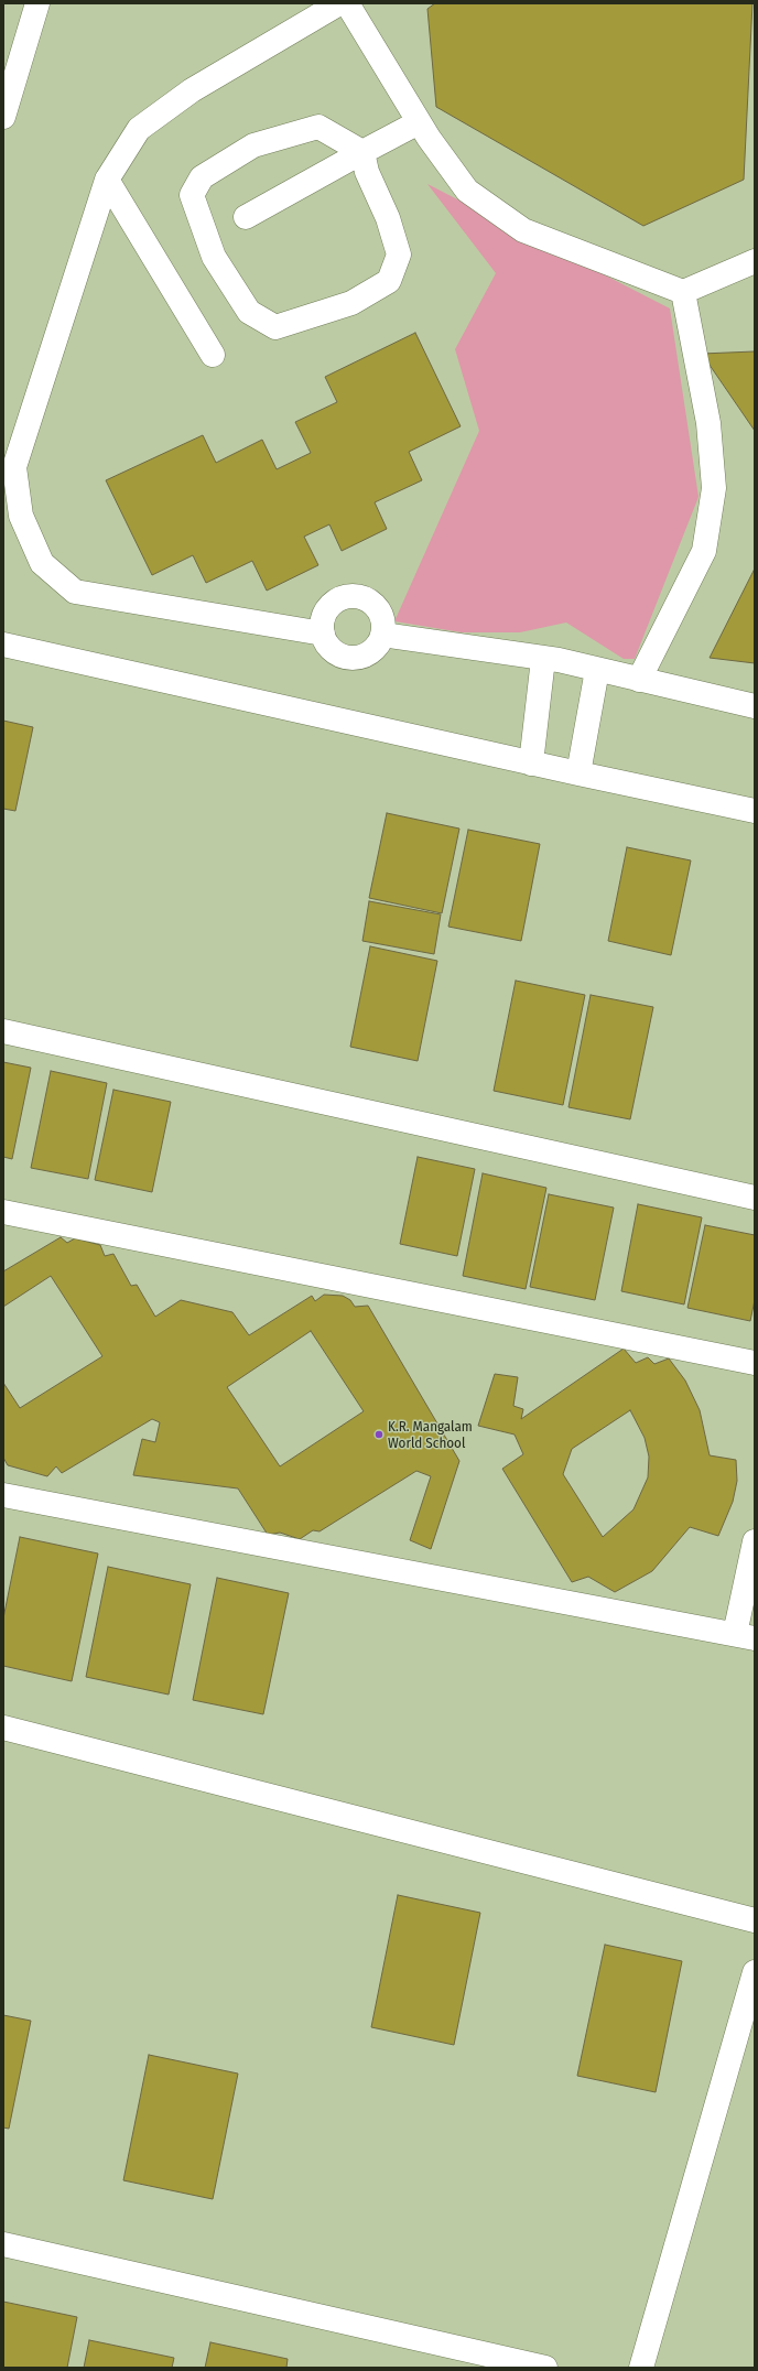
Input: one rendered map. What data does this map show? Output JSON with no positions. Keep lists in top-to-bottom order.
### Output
{
  "places": ["K.R. Mangalam World School"]
}
